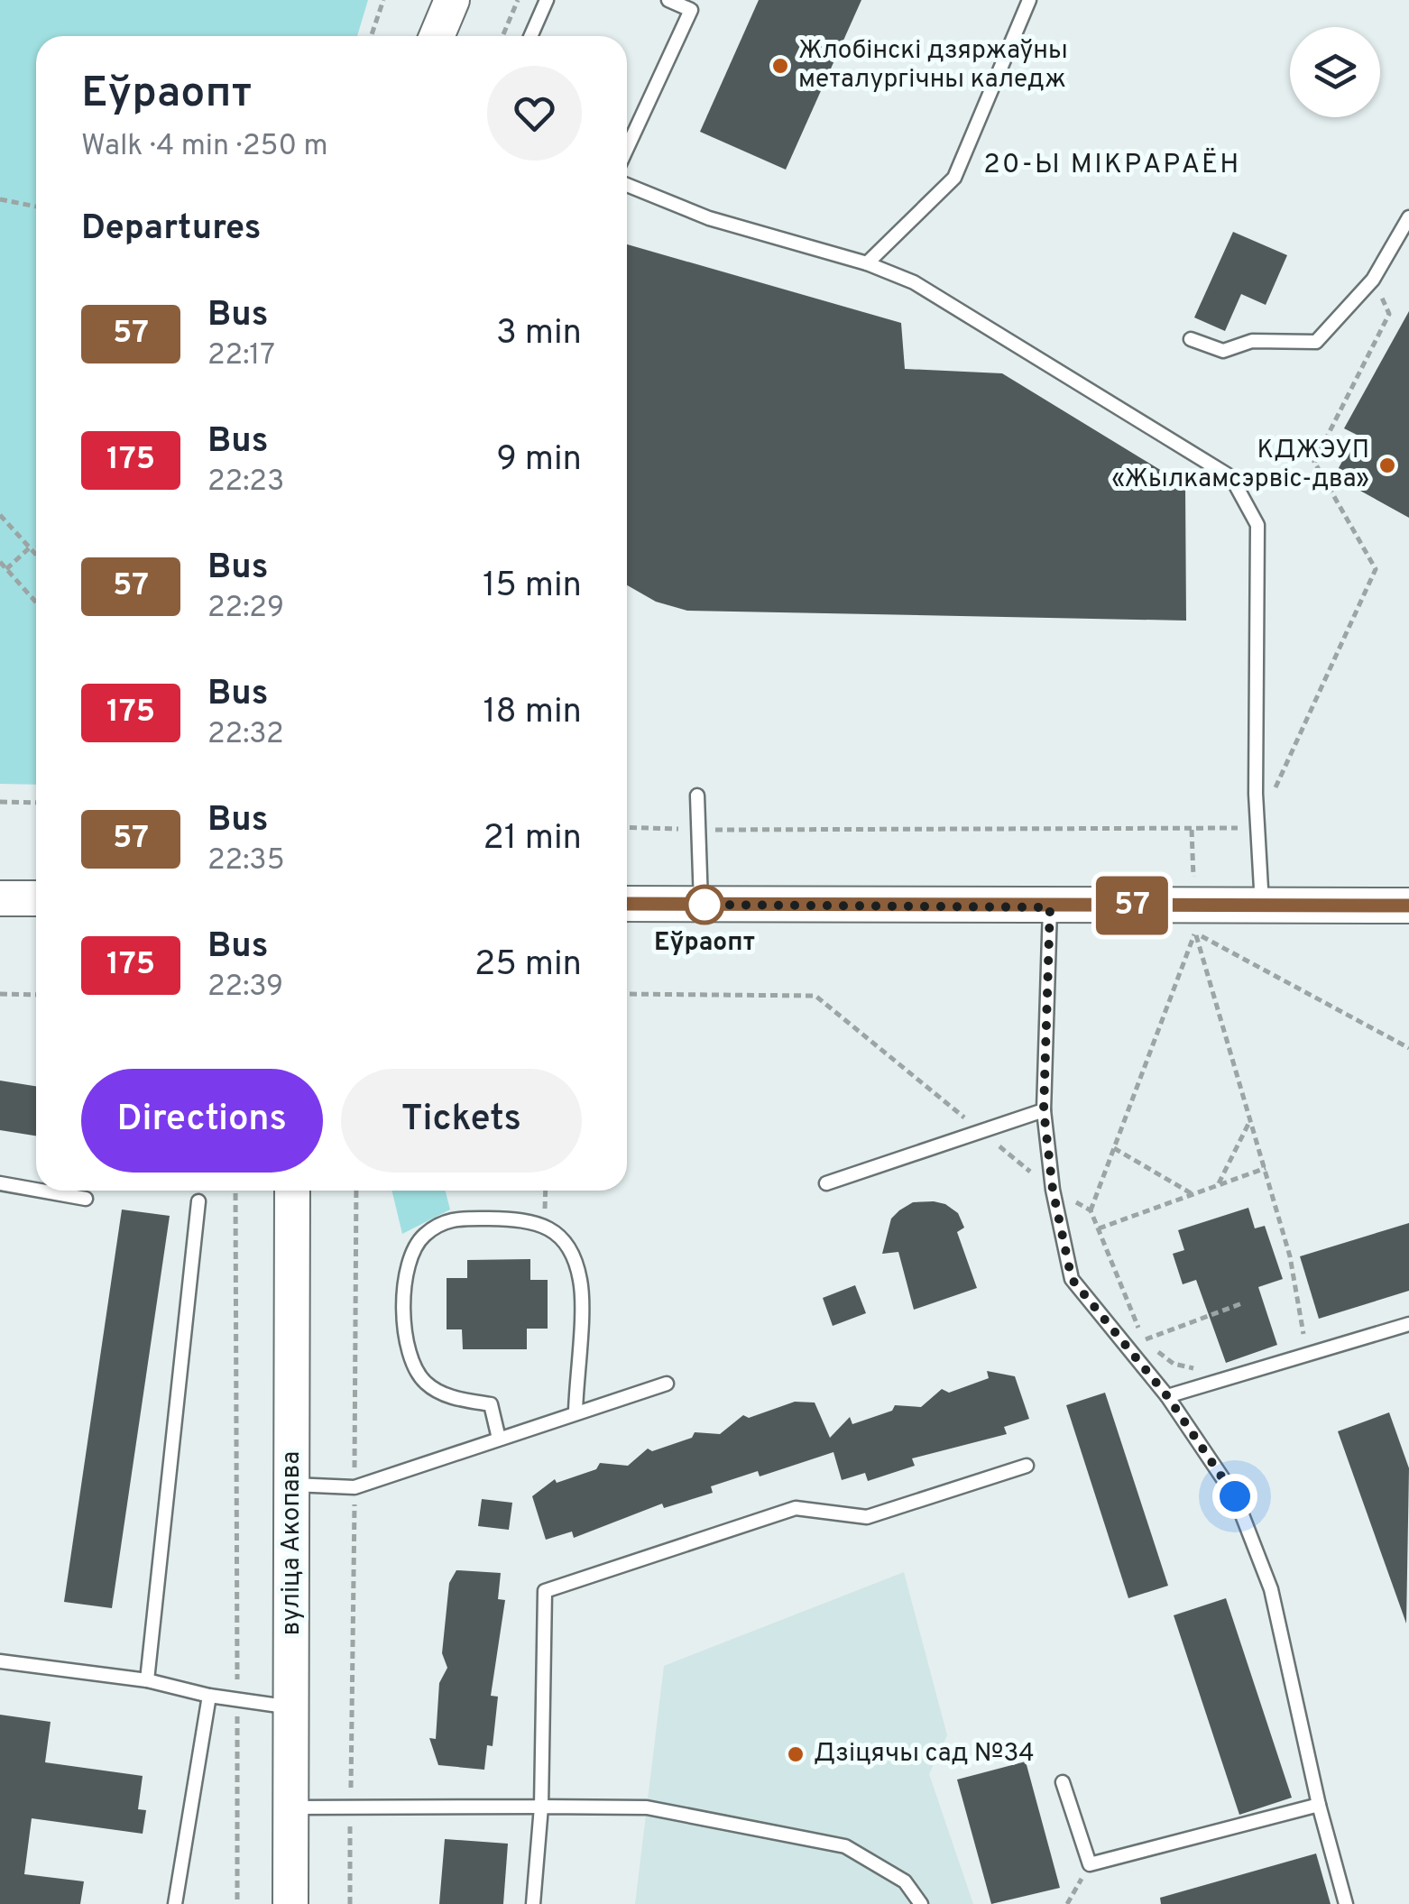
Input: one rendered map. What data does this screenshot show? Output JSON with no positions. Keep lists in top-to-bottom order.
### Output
{
  "streets": {
    "main road": ["вуліца Акопава"]
  },
  "districts": ["20-Ы МІКРАРАЁН"],
  "places": [
    "Жлобінскі дзяржаўны металургічны каледж",
    "КДЖЭУП «Жылкамсэрвіс-два»",
    "Еўраопт",
    "Дзіцячы сад №34"
  ],
  "lines": ["bus line 57"],
  "page": {
    "on_map": "57",
    "heading": [
      ["Еўраопт", "Walk · 4 min · 250 m"],
      "Departures"
    ],
    "list": [
      {
        "mark": "57",
        "name": "Bus",
        "note": "22:17",
        "value": "3 min"
      },
      {
        "mark": "175",
        "name": "Bus",
        "note": "22:23",
        "value": "9 min"
      },
      {
        "mark": "57",
        "name": "Bus",
        "note": "22:29",
        "value": "15 min"
      },
      {
        "mark": "175",
        "name": "Bus",
        "note": "22:32",
        "value": "18 min"
      },
      {
        "mark": "57",
        "name": "Bus",
        "note": "22:35",
        "value": "21 min"
      },
      {
        "mark": "175",
        "name": "Bus",
        "note": "22:39",
        "value": "25 min"
      }
    ],
    "buttons": ["Directions", "Tickets"]
  }
}
